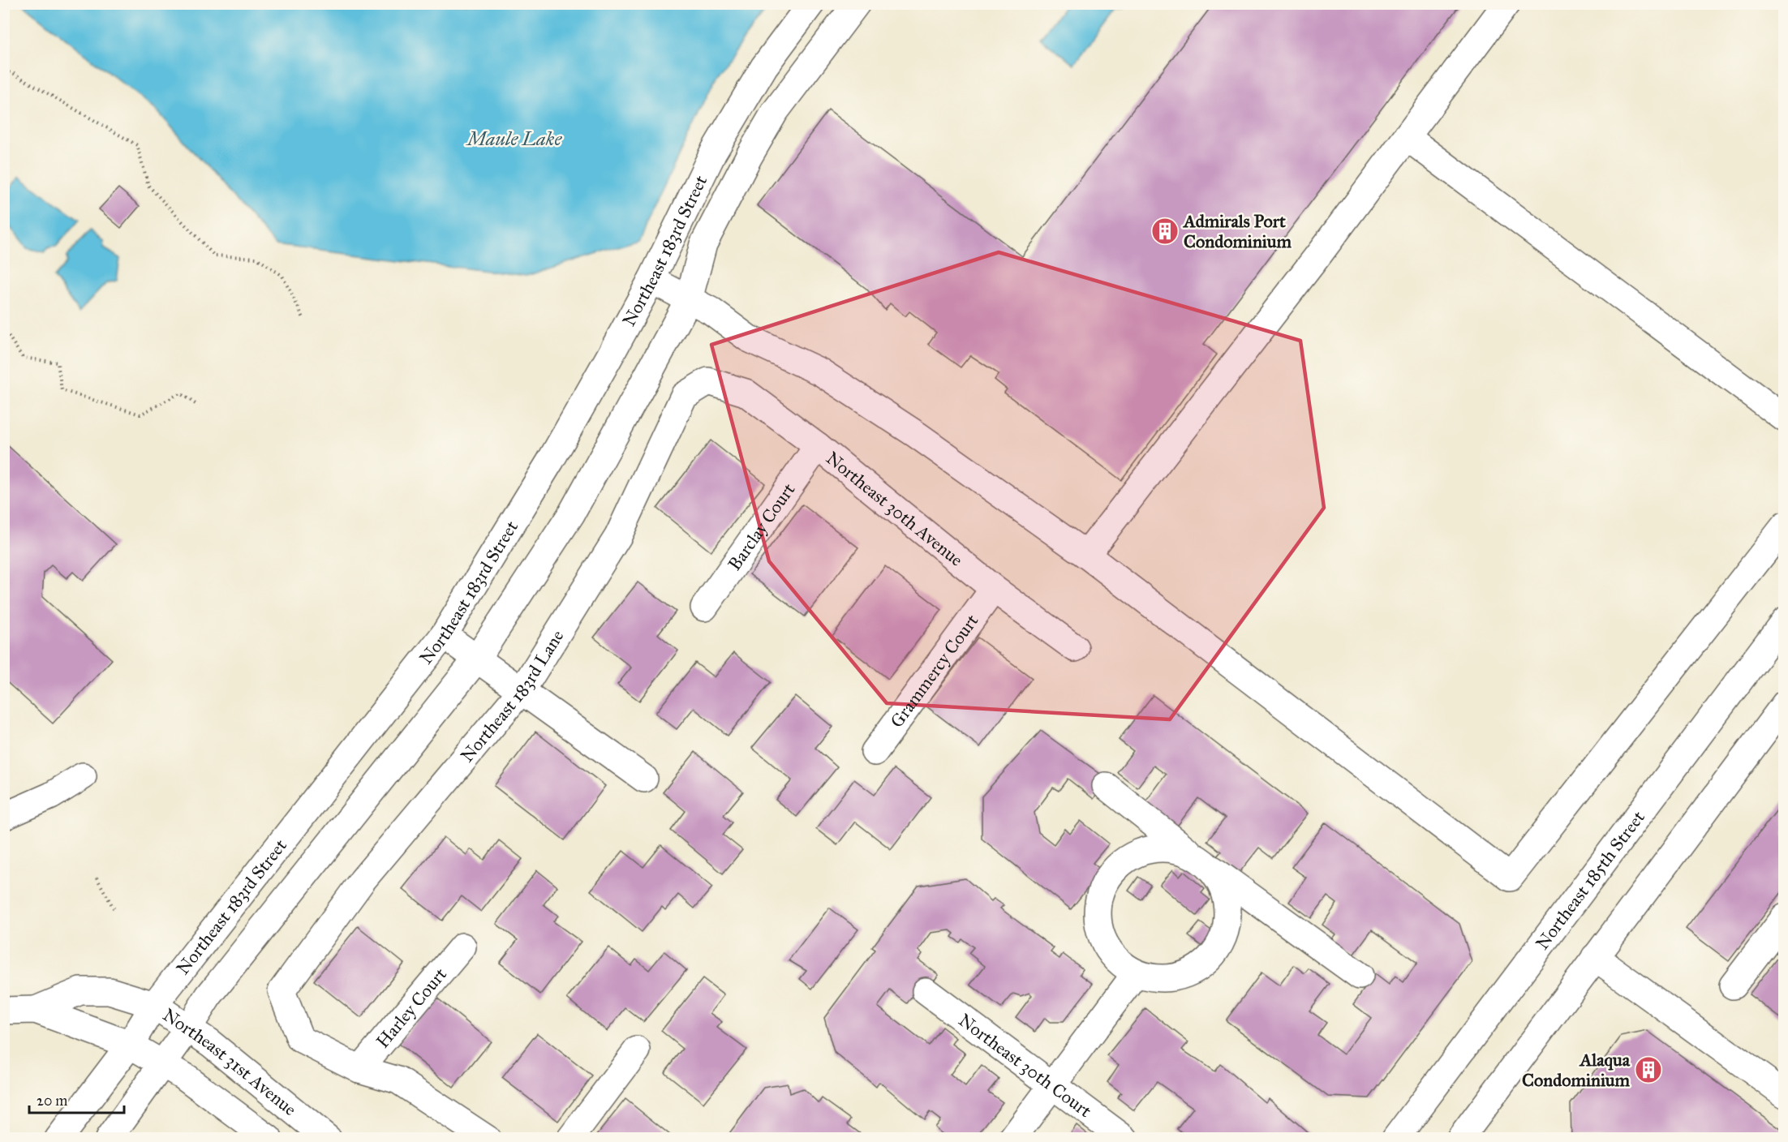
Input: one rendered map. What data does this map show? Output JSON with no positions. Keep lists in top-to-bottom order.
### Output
{
  "streets": {
    "street": [
      "Northeast 183rd Street",
      "Northeast 30th Avenue",
      "Barclay Court",
      "Grammercy Court",
      "Northeast 183rd Lane",
      "Northeast 185th Street",
      "Harley Court",
      "Northeast 31st Avenue",
      "Northeast 30th Court"
    ]
  },
  "crossings": [
    ["Northeast 183rd Street", "Northeast 31st Avenue"],
    ["Northeast 30th Avenue", "Barclay Court"],
    ["Northeast 30th Avenue", "Grammercy Court"],
    ["Northeast 30th Avenue", "Northeast 183rd Lane"],
    ["Northeast 183rd Lane", "Harley Court"]
  ],
  "water": ["Maule Lake"],
  "places": {
    "building": ["Admirals Port Condominium", "Alaqua Condominium"]
  },
  "scale_bar": "20 m"
}
